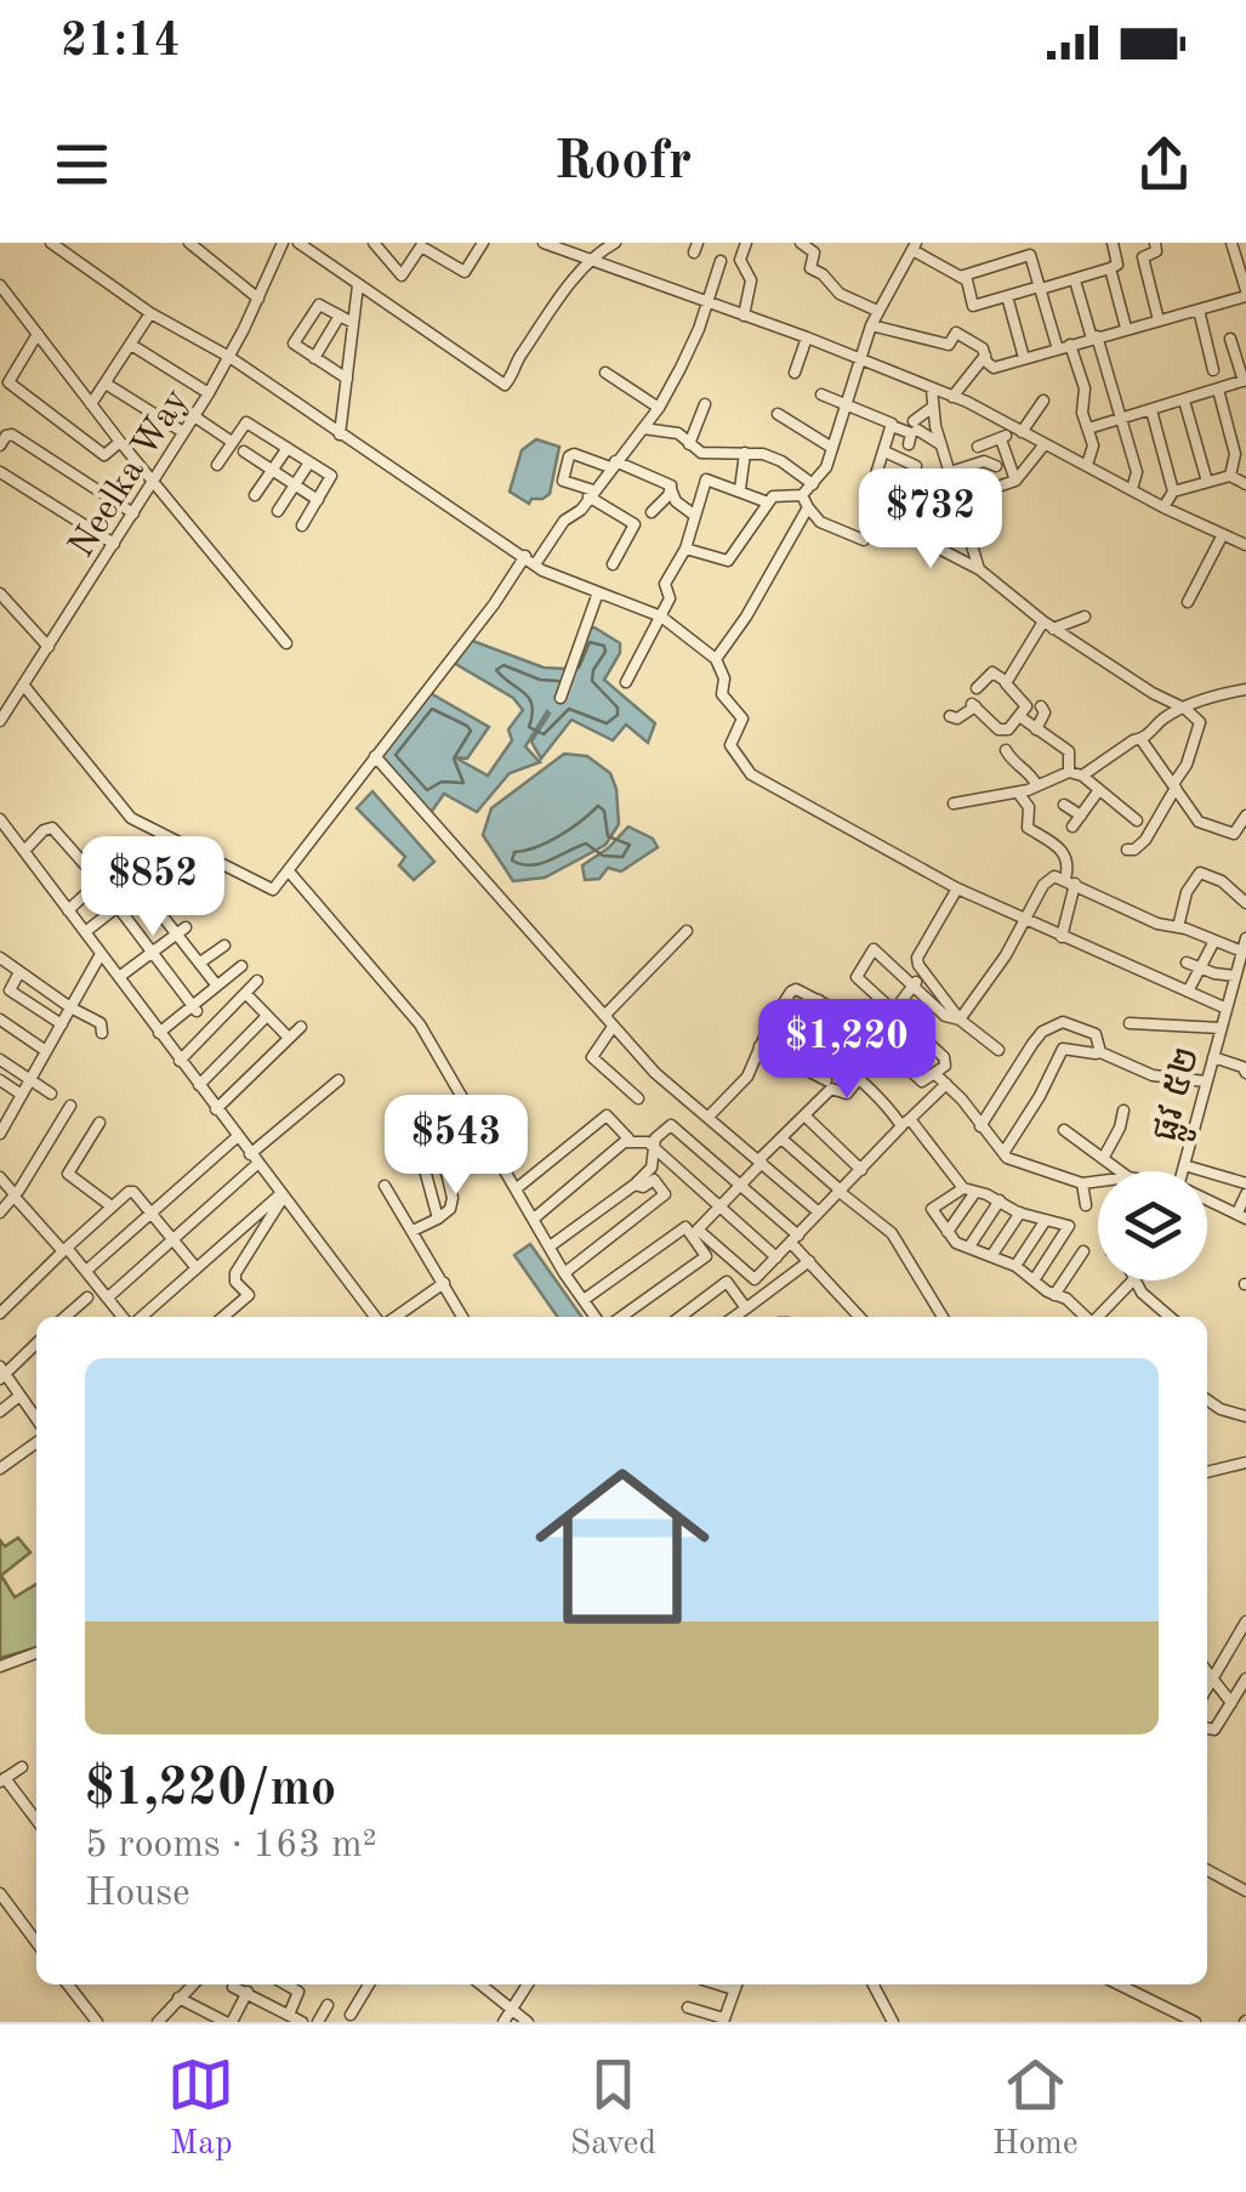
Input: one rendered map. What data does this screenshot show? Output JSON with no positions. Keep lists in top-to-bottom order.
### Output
{
  "streets": {
    "street": ["Neelka Way", "ផ្លូវ ៥២"]
  },
  "page": {
    "status": "21:14",
    "header": "Roofr",
    "price": [
      "$732",
      "$852",
      "$1,220",
      "$543"
    ],
    "list": [
      {
        "name": "$1,220/mo",
        "note": "5 rooms · 163 m² · House"
      }
    ],
    "tabs": ["Map", "Saved", "Home"]
  }
}
